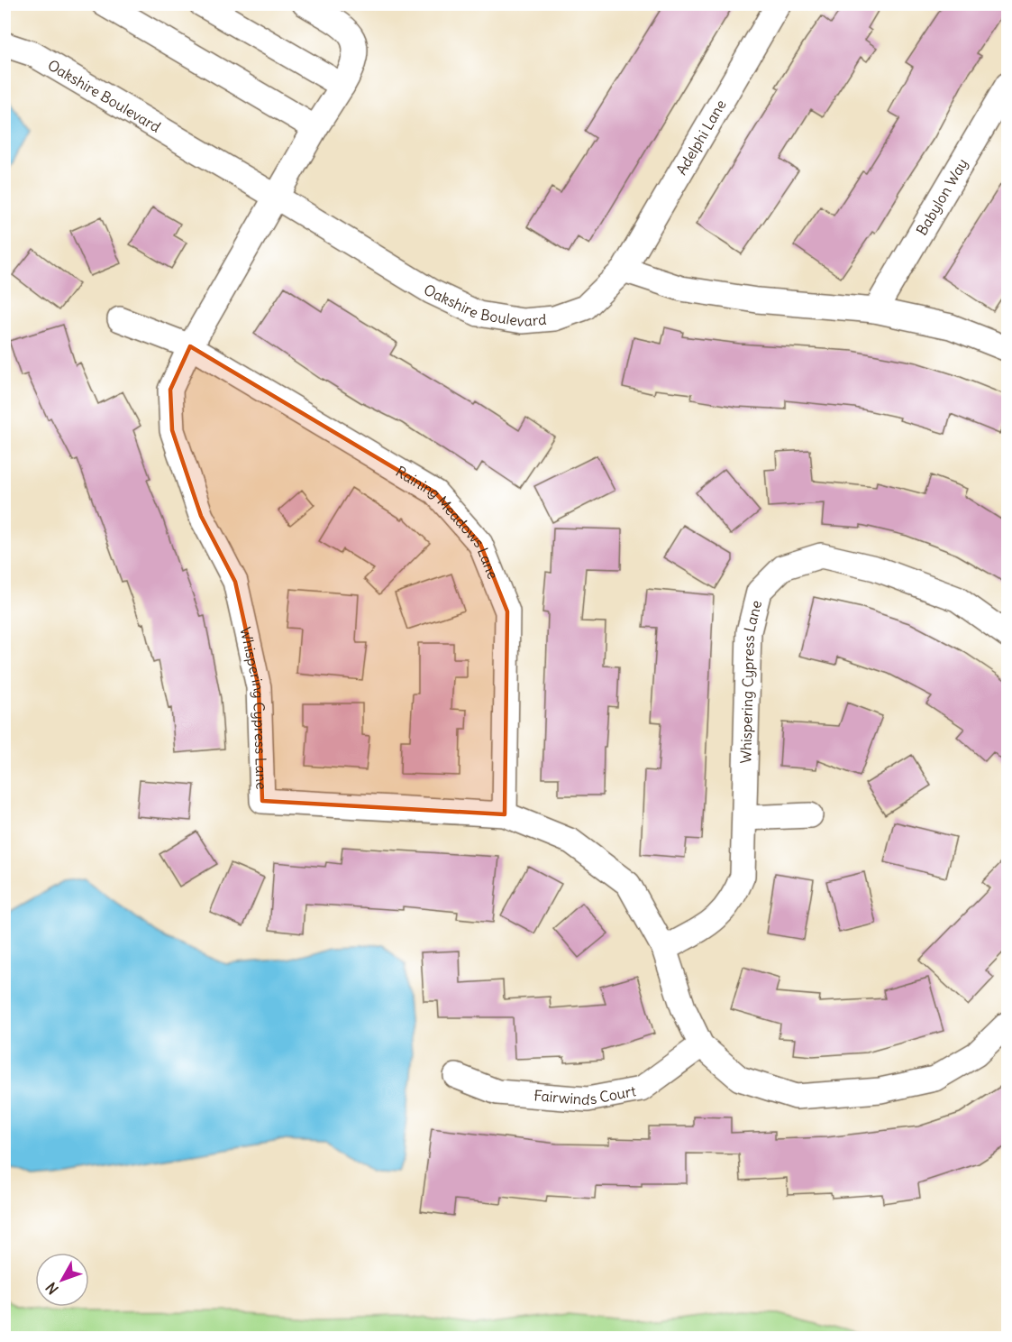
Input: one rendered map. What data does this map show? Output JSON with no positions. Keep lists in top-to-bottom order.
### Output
{
  "streets": {
    "street": [
      "Oakshire Boulevard",
      "Adelphi Lane",
      "Babylon Way",
      "Raining Meadows Lane",
      "Whispering Cypress Lane",
      "Fairwinds Court"
    ]
  },
  "crossings": [
    ["Oakshire Boulevard", "Adelphi Lane"],
    ["Oakshire Boulevard", "Whispering Cypress Lane"],
    ["Raining Meadows Lane", "Whispering Cypress Lane"],
    ["Whispering Cypress Lane", "Fairwinds Court"]
  ],
  "north": "bottom left"
}
